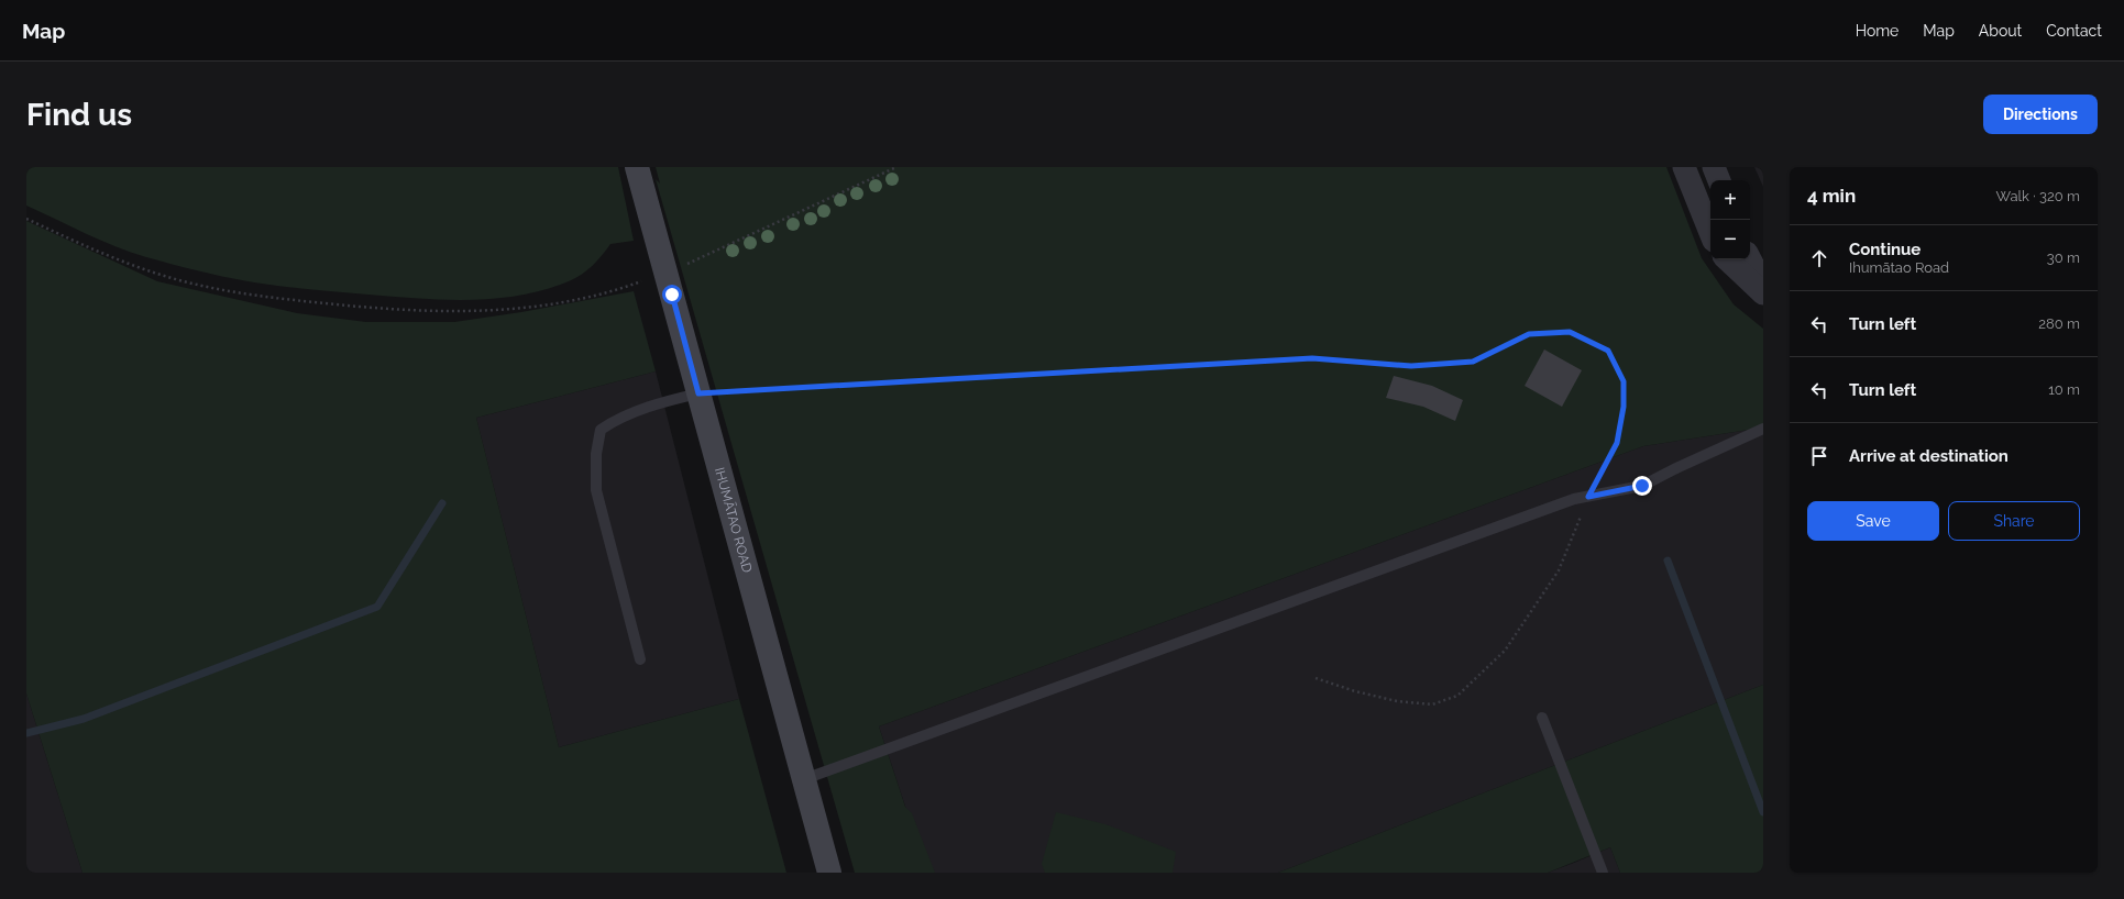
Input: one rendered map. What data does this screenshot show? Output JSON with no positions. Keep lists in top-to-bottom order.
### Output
{
  "streets": {
    "street": ["IHUMĀTAO ROAD"]
  },
  "page": {
    "header": "Map",
    "nav": [
      "Home",
      "Map",
      "About",
      "Contact"
    ],
    "buttons": [
      "Directions",
      ["Save", "Share"]
    ],
    "title": "Find us",
    "heading": ["4 min", "Walk · 320 m"],
    "map_buttons": ["+", "−"],
    "list": [
      ["Continue", "Ihumātao Road", "30 m"],
      ["Turn left", "280 m"],
      ["Turn left", "10 m"],
      "Arrive at destination"
    ]
  }
}
